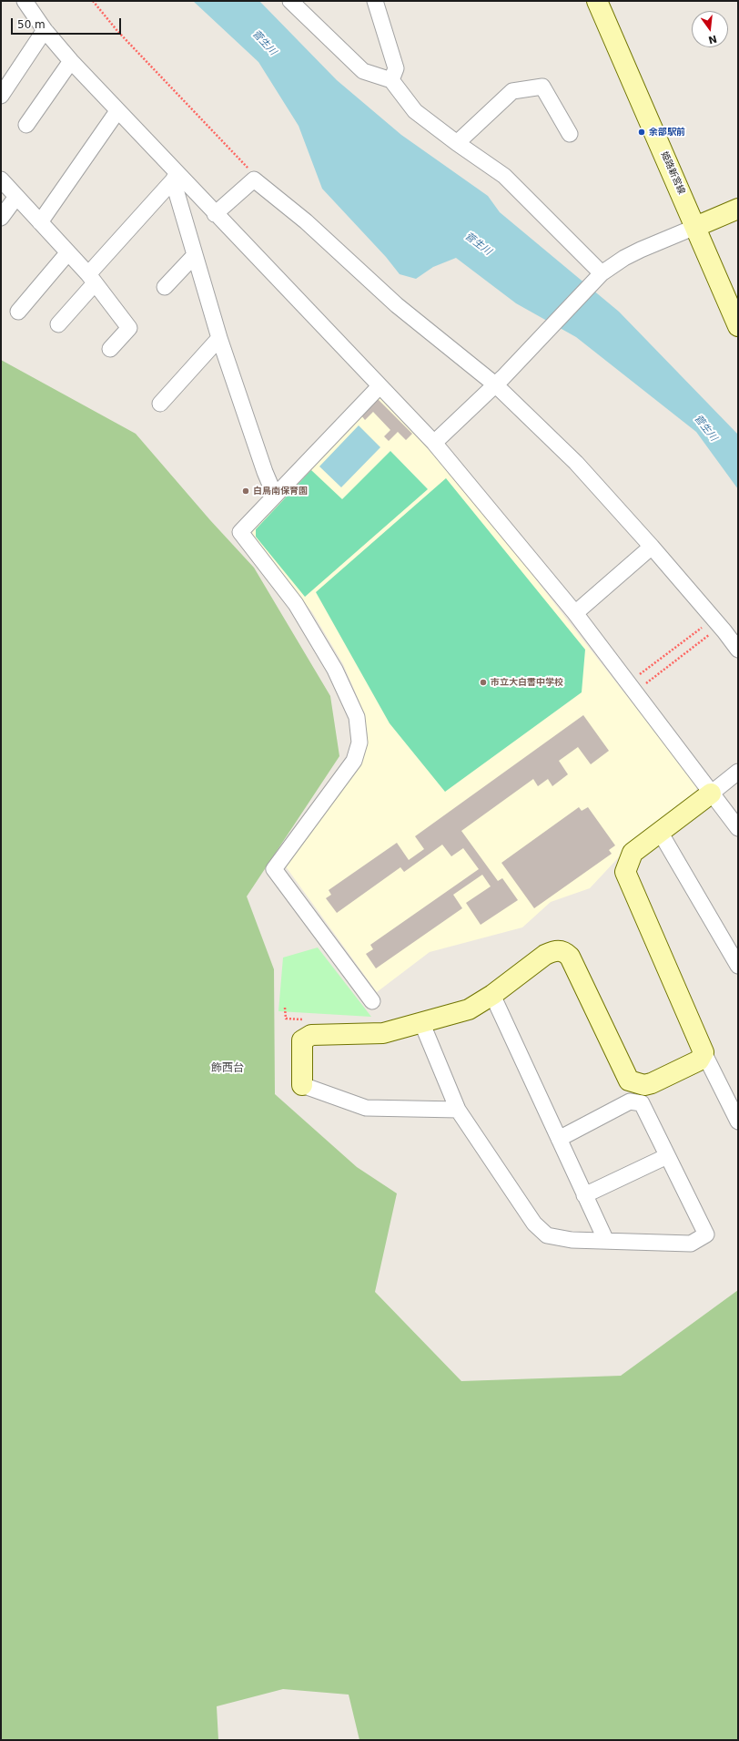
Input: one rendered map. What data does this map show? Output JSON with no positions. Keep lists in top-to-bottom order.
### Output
{
  "streets": {
    "street": ["姫路新宮線"]
  },
  "districts": ["飾西台"],
  "water": ["菅生川"],
  "places": ["余部駅前", "白鳥南保育園", "市立大白書中学校"],
  "scale_bar": "50 m",
  "north": "bottom"
}
